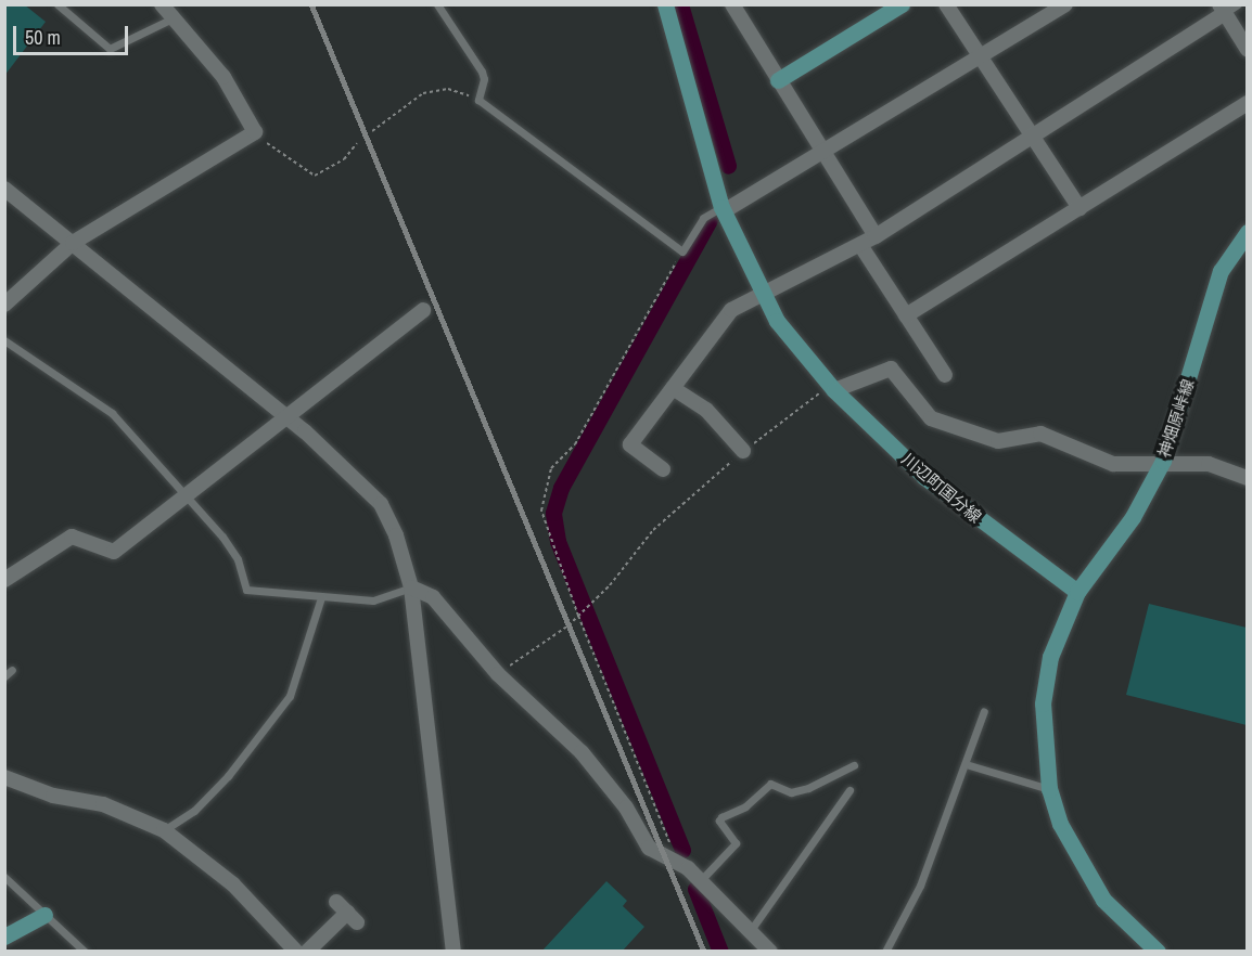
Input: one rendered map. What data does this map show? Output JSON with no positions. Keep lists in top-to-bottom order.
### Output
{
  "streets": {
    "street": ["神畑原峠線", "川辺町国分線"]
  },
  "crossings": [
    ["神畑原峠線", "川辺町国分線"]
  ],
  "scale_bar": "50 m"
}
